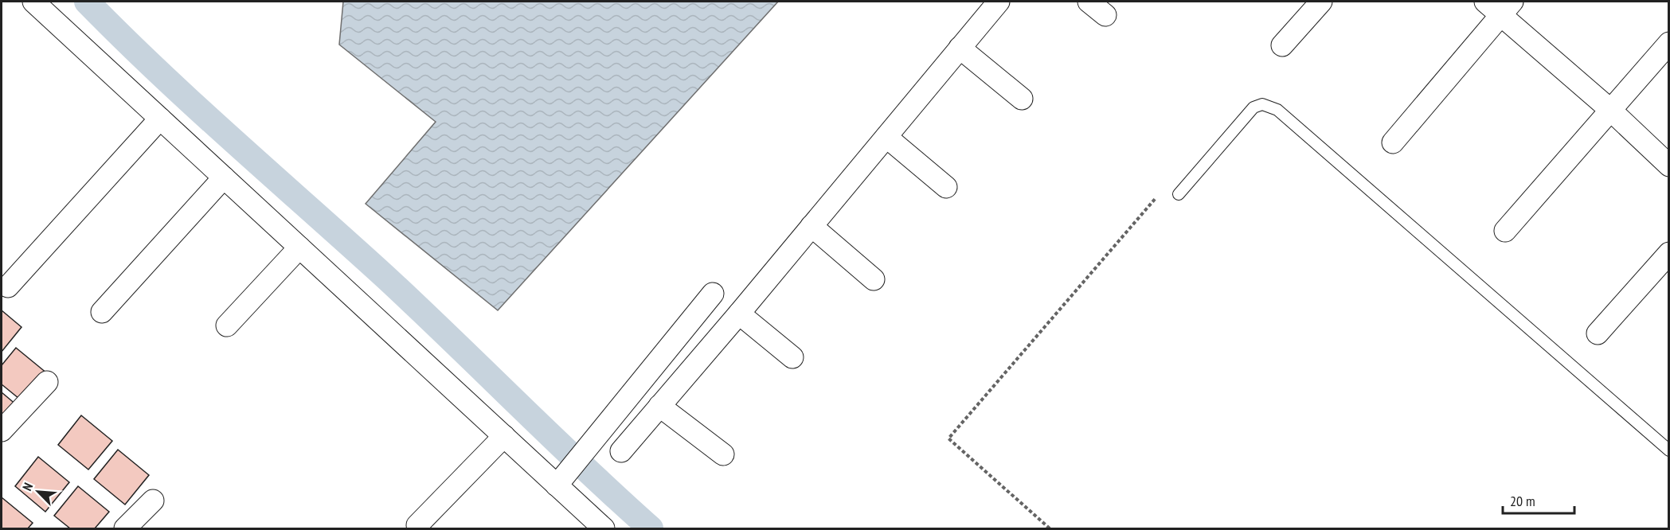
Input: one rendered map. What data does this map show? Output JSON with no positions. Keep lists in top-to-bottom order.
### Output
{
  "scale_bar": "20 m",
  "north": "top left"
}
